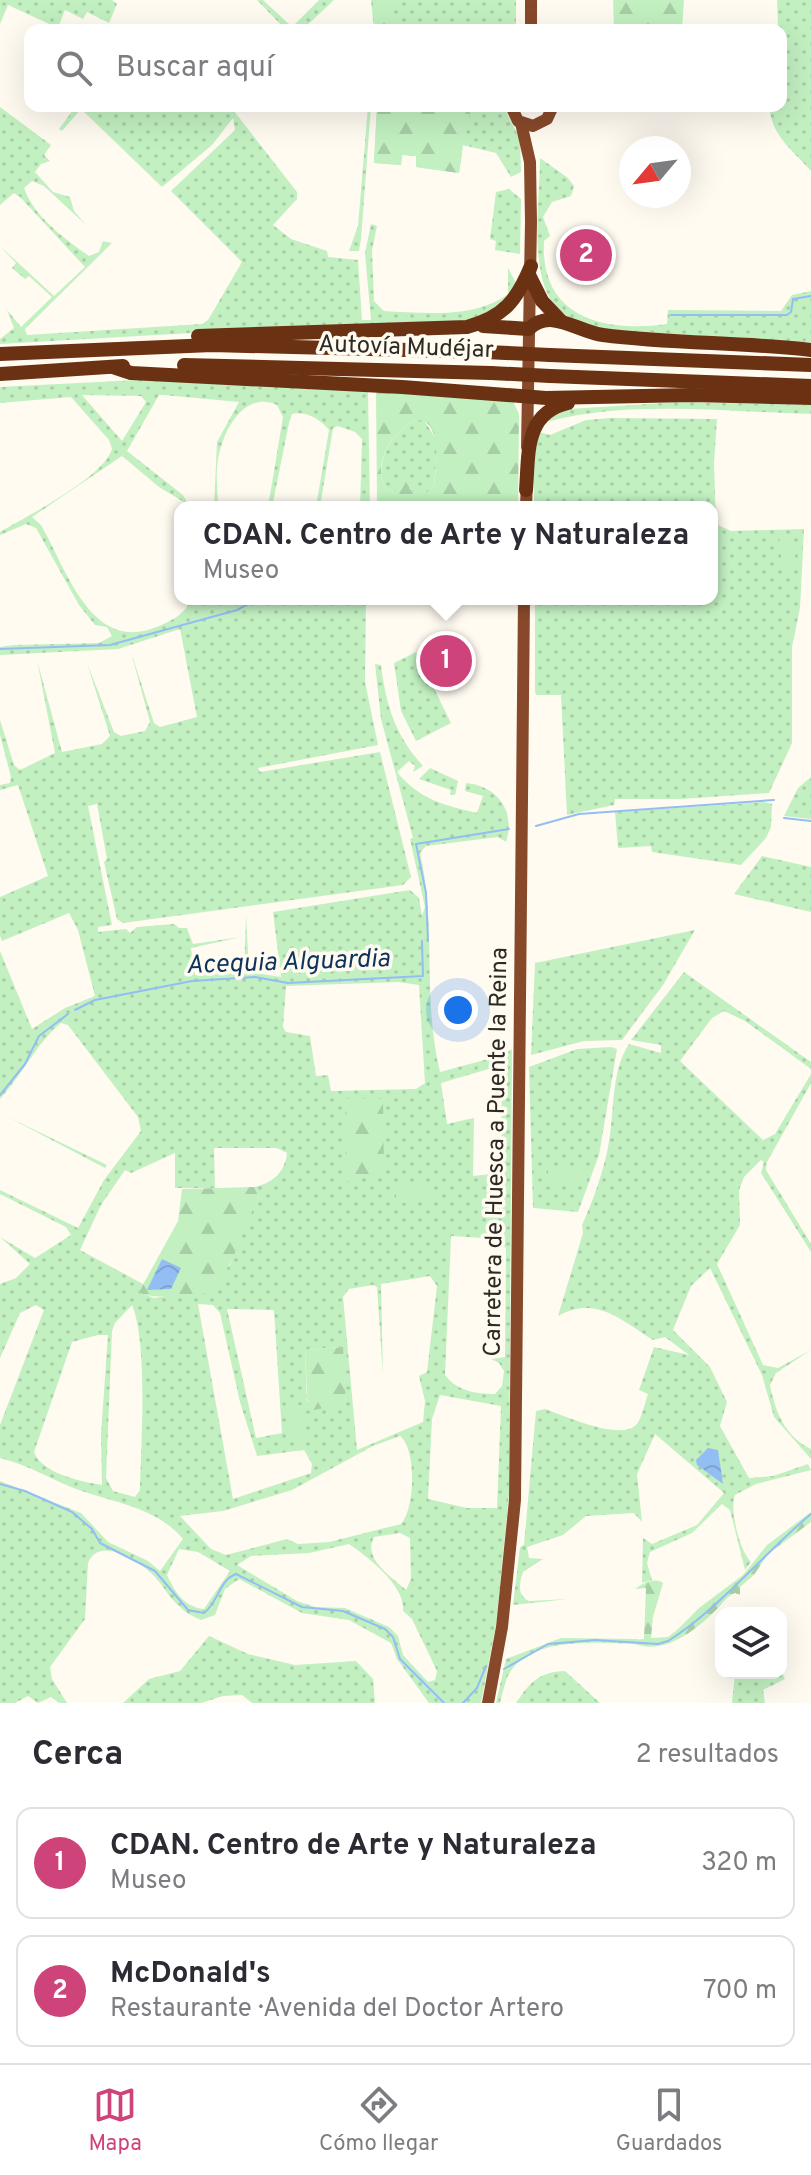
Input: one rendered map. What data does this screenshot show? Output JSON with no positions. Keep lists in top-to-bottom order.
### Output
{
  "streets": {
    "highway": ["Autovía Mudéjar"],
    "main road": ["Carretera de Huesca a Puente la Reina"]
  },
  "water": ["Acequia Alguardia"],
  "north": "bottom left",
  "page": {
    "search": "Buscar aquí",
    "pins": ["2", "1"],
    "popup": ["CDAN. Centro de Arte y Naturaleza", "Museo"],
    "heading": ["Cerca", "2 resultados"],
    "list": [
      {
        "mark": "1",
        "name": "CDAN. Centro de Arte y Naturaleza",
        "note": "Museo",
        "value": "320 m"
      },
      {
        "mark": "2",
        "name": "McDonald's",
        "note": "Restaurante · Avenida del Doctor Artero",
        "value": "700 m"
      }
    ],
    "nav": ["Mapa", "Cómo llegar", "Guardados"]
  }
}
